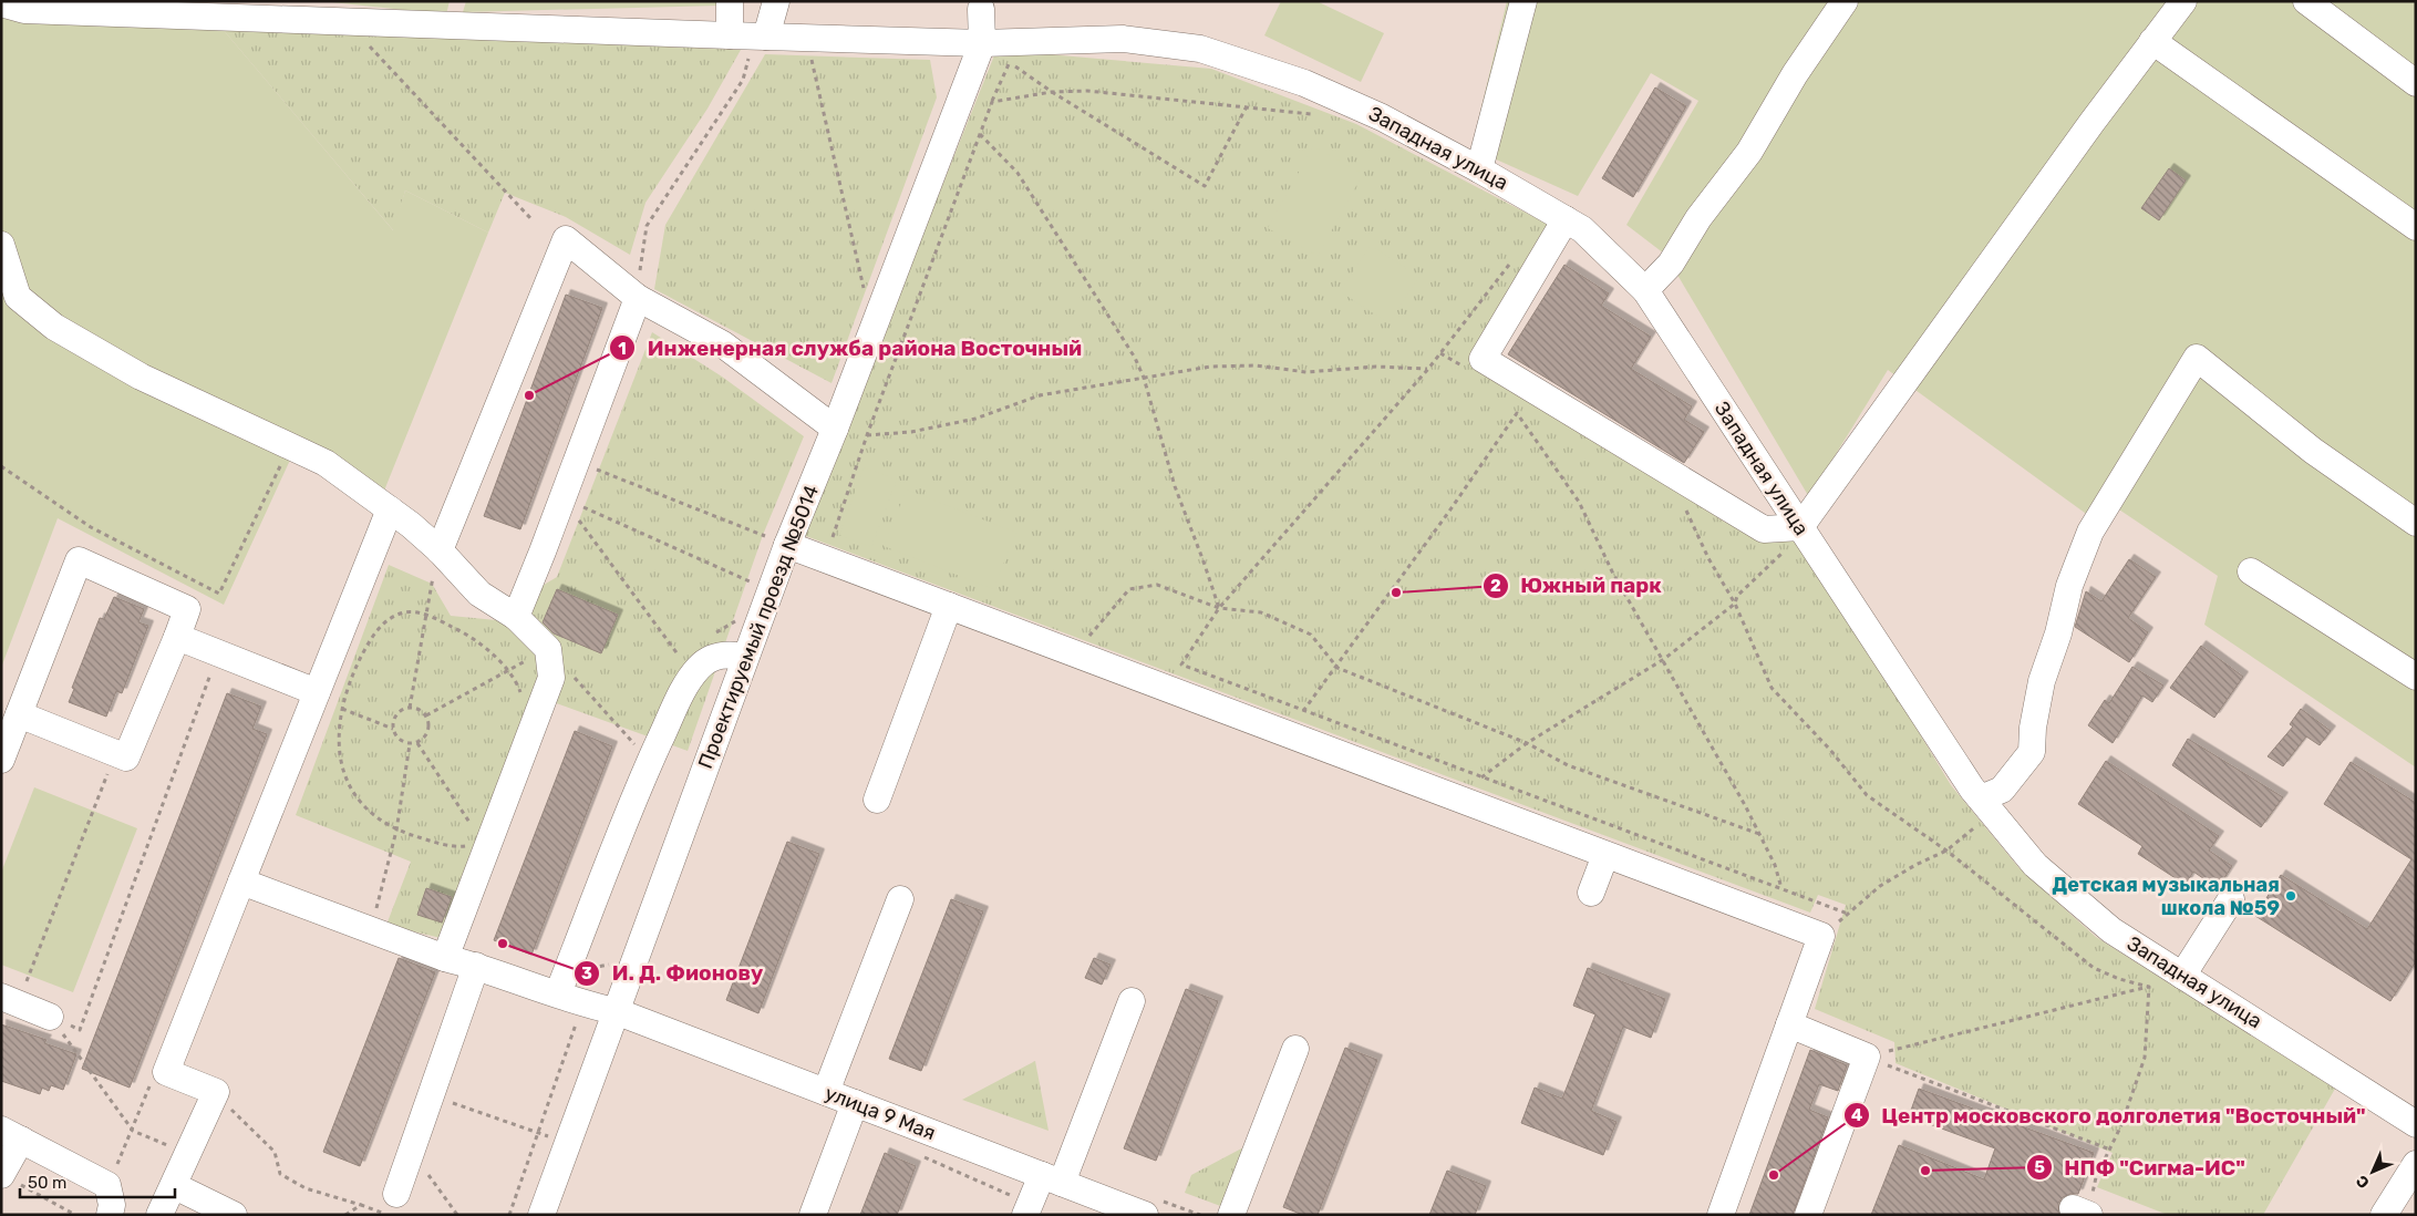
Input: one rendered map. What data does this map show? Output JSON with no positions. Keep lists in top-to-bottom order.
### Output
{
  "streets": {
    "street": ["Западная улица", "Проектируемый проезд №5014", "улица 9 Мая"]
  },
  "crossings": [
    ["Западная улица", "Проектируемый проезд №5014"],
    ["Проектируемый проезд №5014", "улица 9 Мая"]
  ],
  "places": [
    "Инженерная служба района Восточный",
    "Южный парк",
    "Детская музыкальная школа №59",
    "И. Д. Фионову",
    "НПФ \"Сигма-ИС\"",
    "Центр московского долголетия \"Восточный\""
  ],
  "scale_bar": "50 m",
  "north": "bottom left"
}
